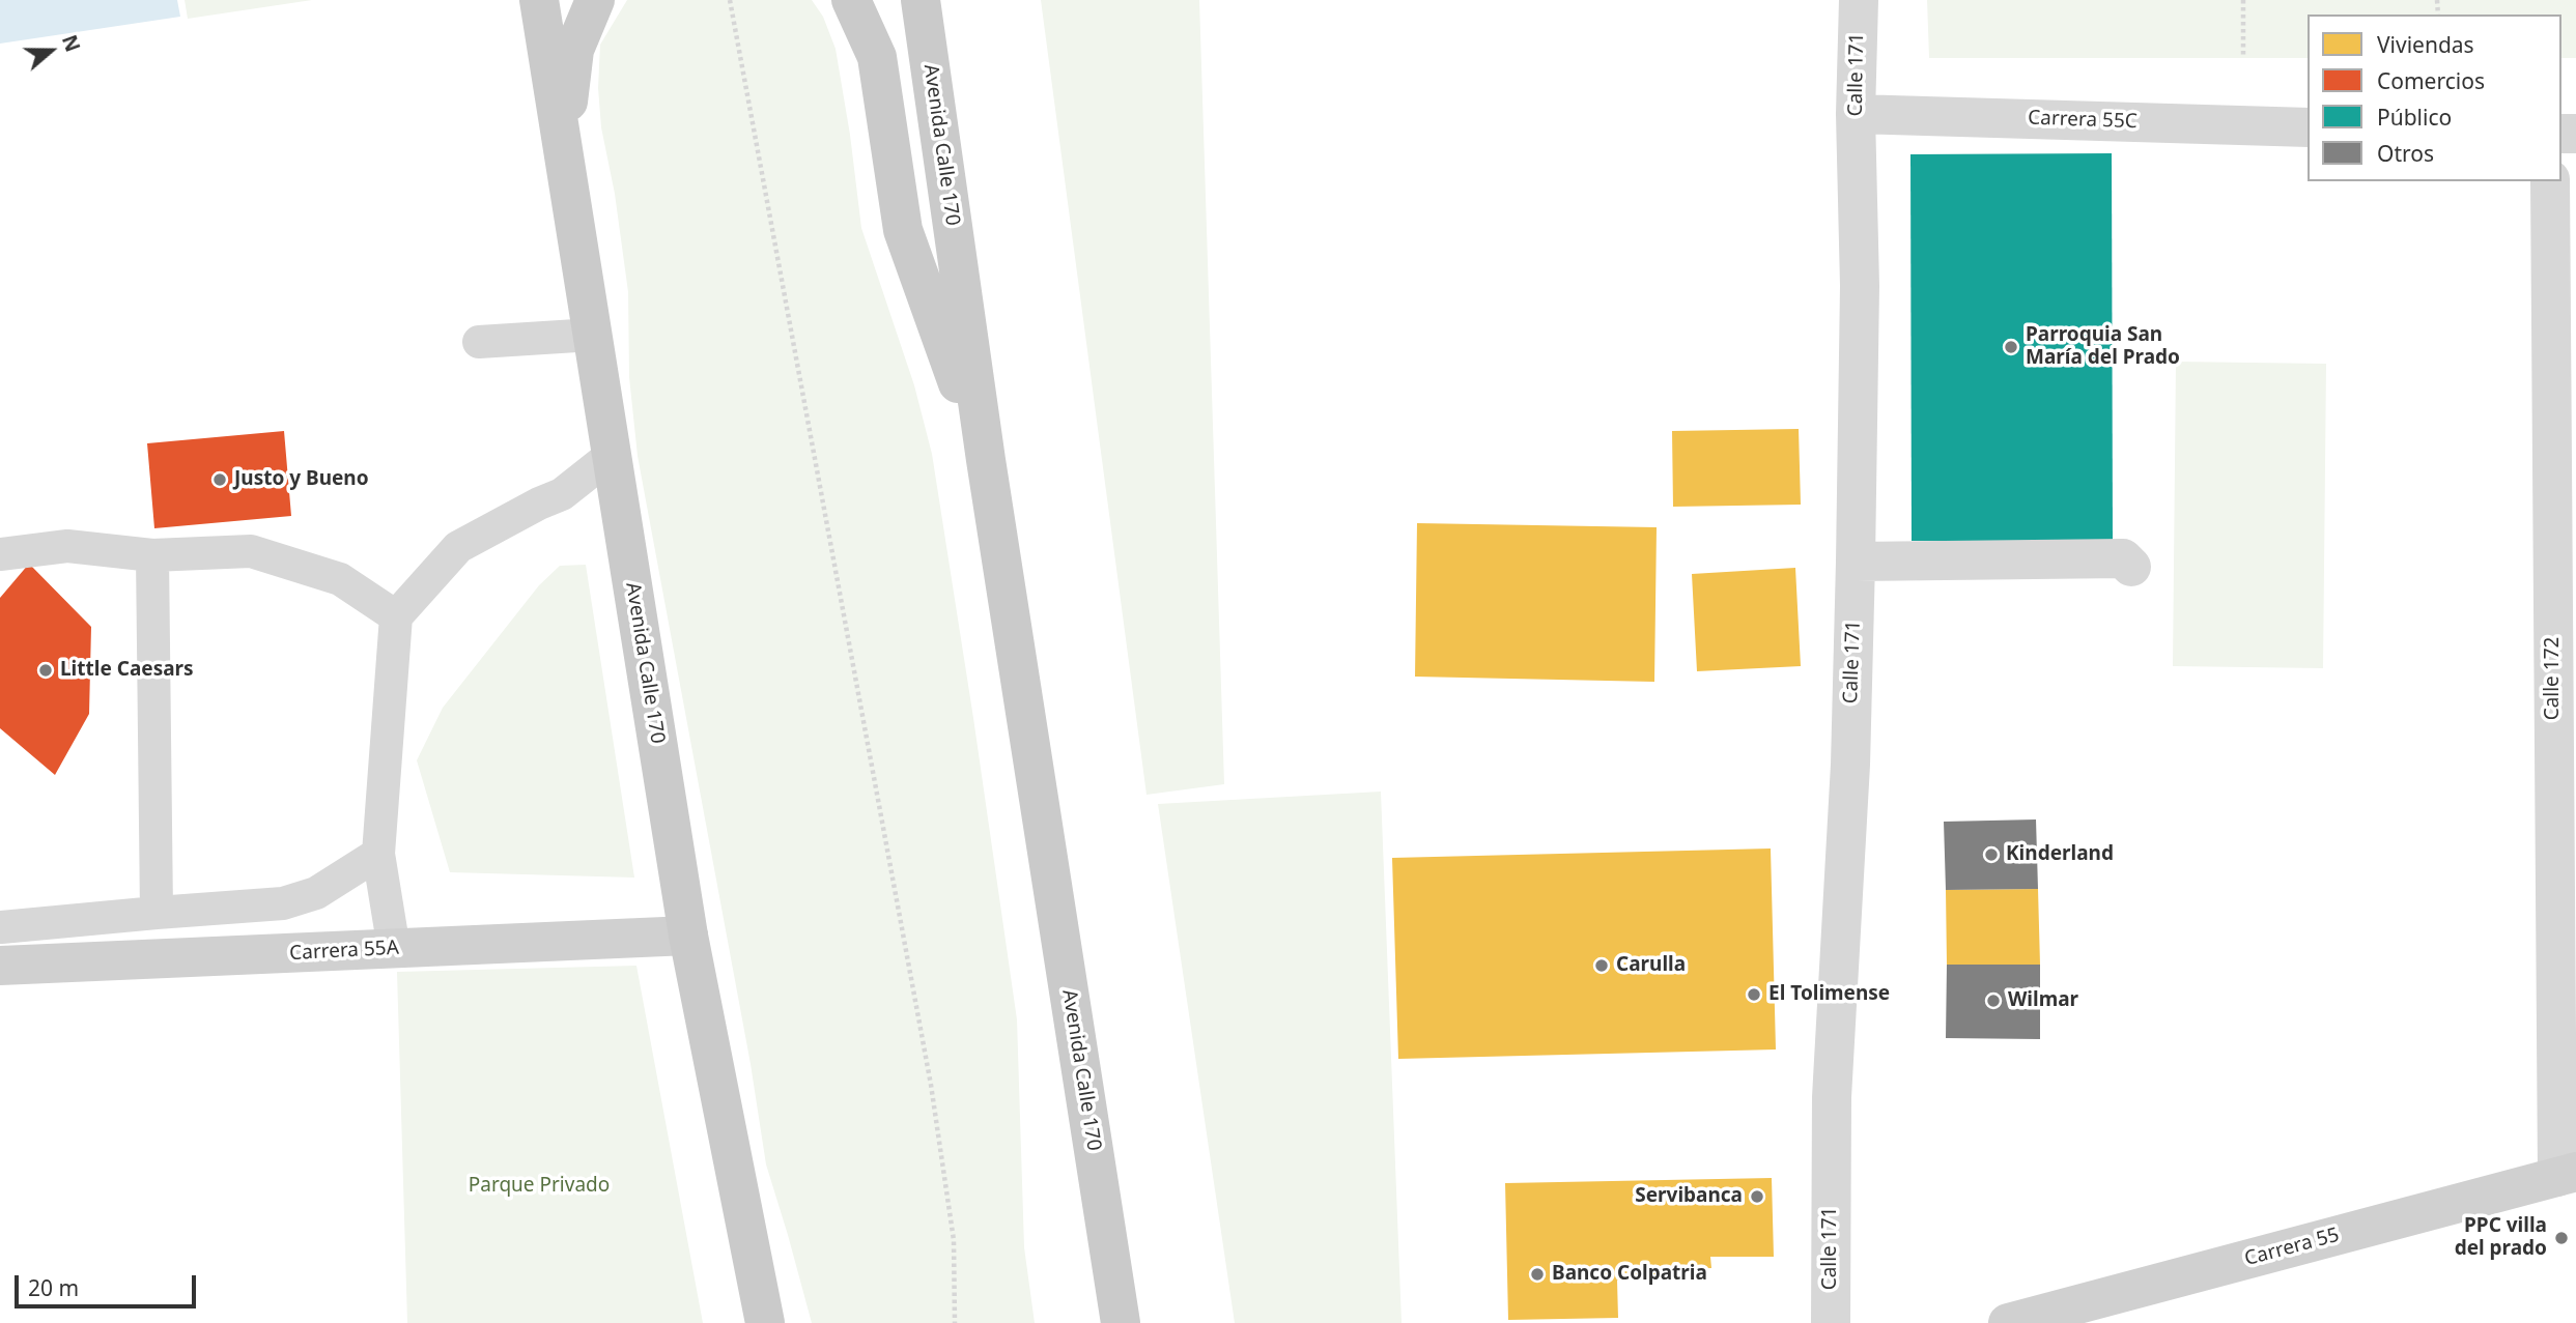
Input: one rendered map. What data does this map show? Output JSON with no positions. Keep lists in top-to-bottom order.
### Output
{
  "streets": {
    "main road": ["Avenida Calle 170"],
    "street": [
      "Calle 171",
      "Carrera 55C",
      "Calle 172",
      "Carrera 55A",
      "Carrera 55"
    ]
  },
  "crossings": [
    ["Calle 171", "Carrera 55C"],
    ["Avenida Calle 170", "Carrera 55A"],
    ["Calle 172", "Carrera 55"]
  ],
  "parks": ["Parque Privado"],
  "places": [
    "Parroquia San María del Prado",
    "Justo y Bueno",
    "Little Caesars",
    "Kinderland",
    "Carulla",
    "El Tolimense",
    "Wilmar",
    "Servibanca",
    "PPC villa del prado",
    "Banco Colpatria"
  ],
  "legend": [
    "Viviendas",
    "Comercios",
    "Público",
    "Otros"
  ],
  "scale_bar": "20 m",
  "north": "right"
}
